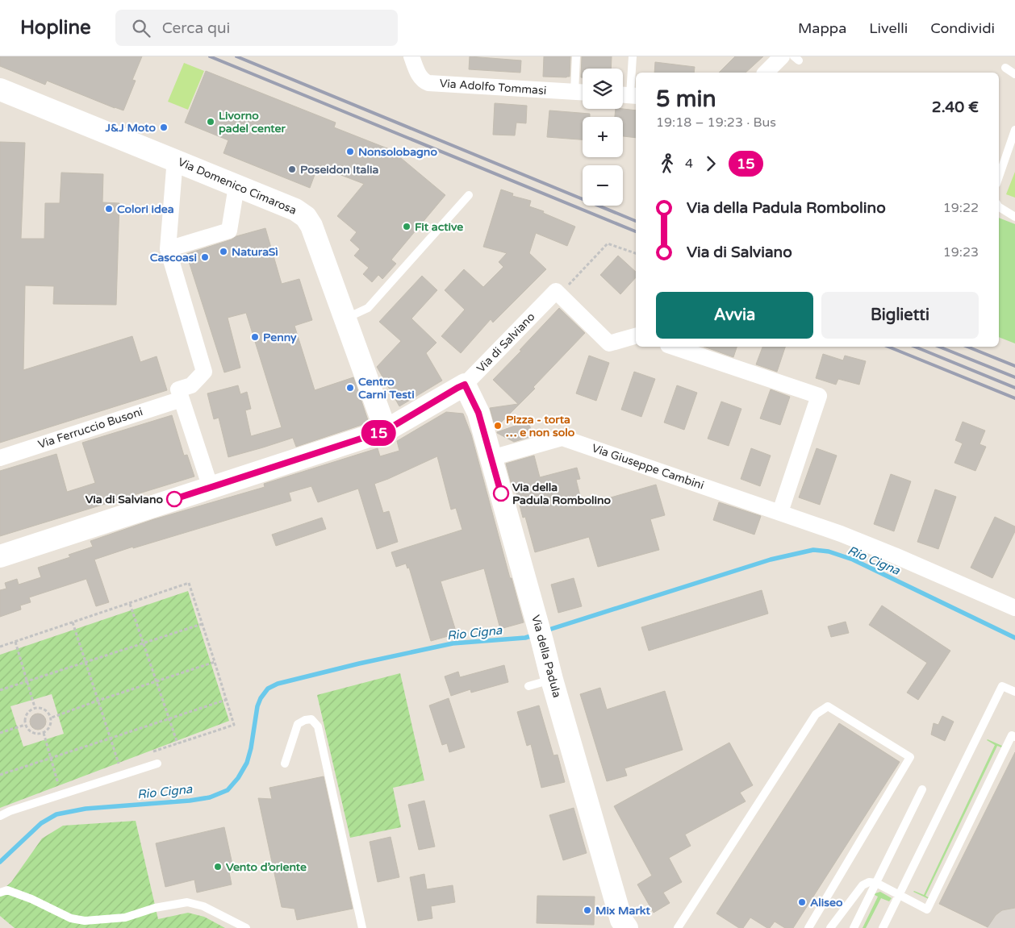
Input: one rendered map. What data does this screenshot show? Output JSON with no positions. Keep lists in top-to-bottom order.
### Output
{
  "streets": {
    "street": [
      "Via Adolfo Tommasi",
      "Via Domenico Cimarosa",
      "Via di Salviano",
      "Via Ferruccio Busoni",
      "Via Giuseppe Cambini",
      "Via della Padula"
    ]
  },
  "crossings": [
    ["Via Domenico Cimarosa", "Via di Salviano"],
    ["Via di Salviano", "Via della Padula"],
    ["Via Giuseppe Cambini", "Via della Padula"]
  ],
  "water": ["Rio Cigna"],
  "places": [
    "Livorno padel center",
    "J&J Moto",
    "Nonsolobagno",
    "Poseidon Italia",
    "Colori idea",
    "Fit active",
    "NaturaSì",
    "Cascoasi",
    "Penny",
    "Centro Carni Testi",
    "Pizza - torta … e non solo",
    "Via della Padula Rombolino",
    "Via di Salviano",
    "Vento d’oriente",
    "Aliseo",
    "Mix Markt"
  ],
  "lines": ["bus line 15"],
  "page": {
    "header": "Hopline",
    "search": "Cerca qui",
    "nav": ["Mappa", "Livelli", "Condividi"],
    "on_map": "15",
    "map_buttons": ["+", "−"],
    "heading": ["5 min", "19:18 – 19:23 · Bus", "2.40 €"],
    "legs": ["4", "15"],
    "list": [
      {
        "name": "Via della Padula Rombolino",
        "value": "19:22"
      },
      {
        "name": "Via di Salviano",
        "value": "19:23"
      }
    ],
    "buttons": ["Avvia", "Biglietti"]
  }
}
